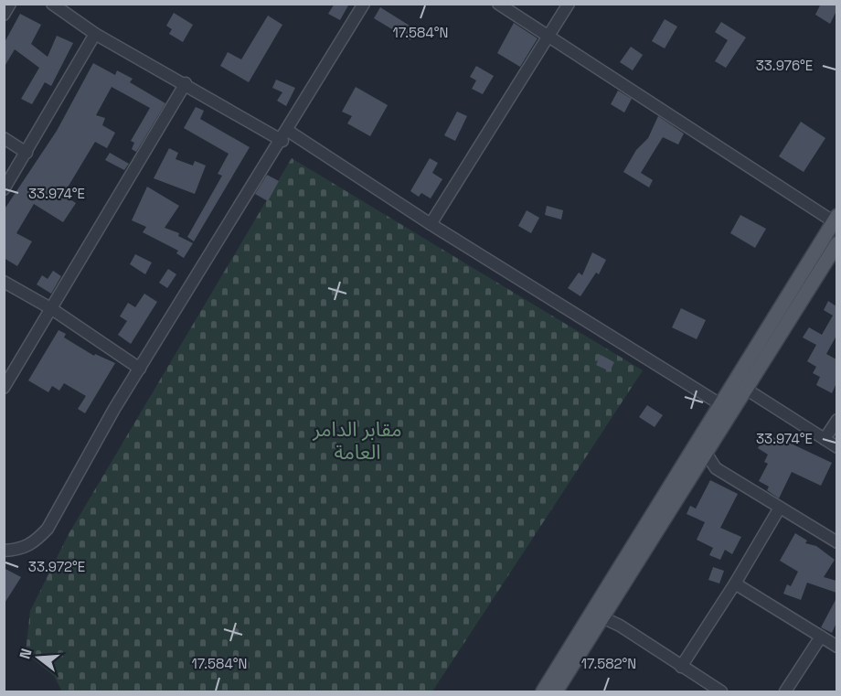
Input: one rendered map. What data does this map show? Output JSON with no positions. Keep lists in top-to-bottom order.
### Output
{
  "parks": ["مقابر الدامر العامة"],
  "north": "left",
  "coordinates": [
    "17.584°N",
    "33.976°E",
    "33.974°E",
    "33.972°E",
    "17.582°N"
  ]
}
